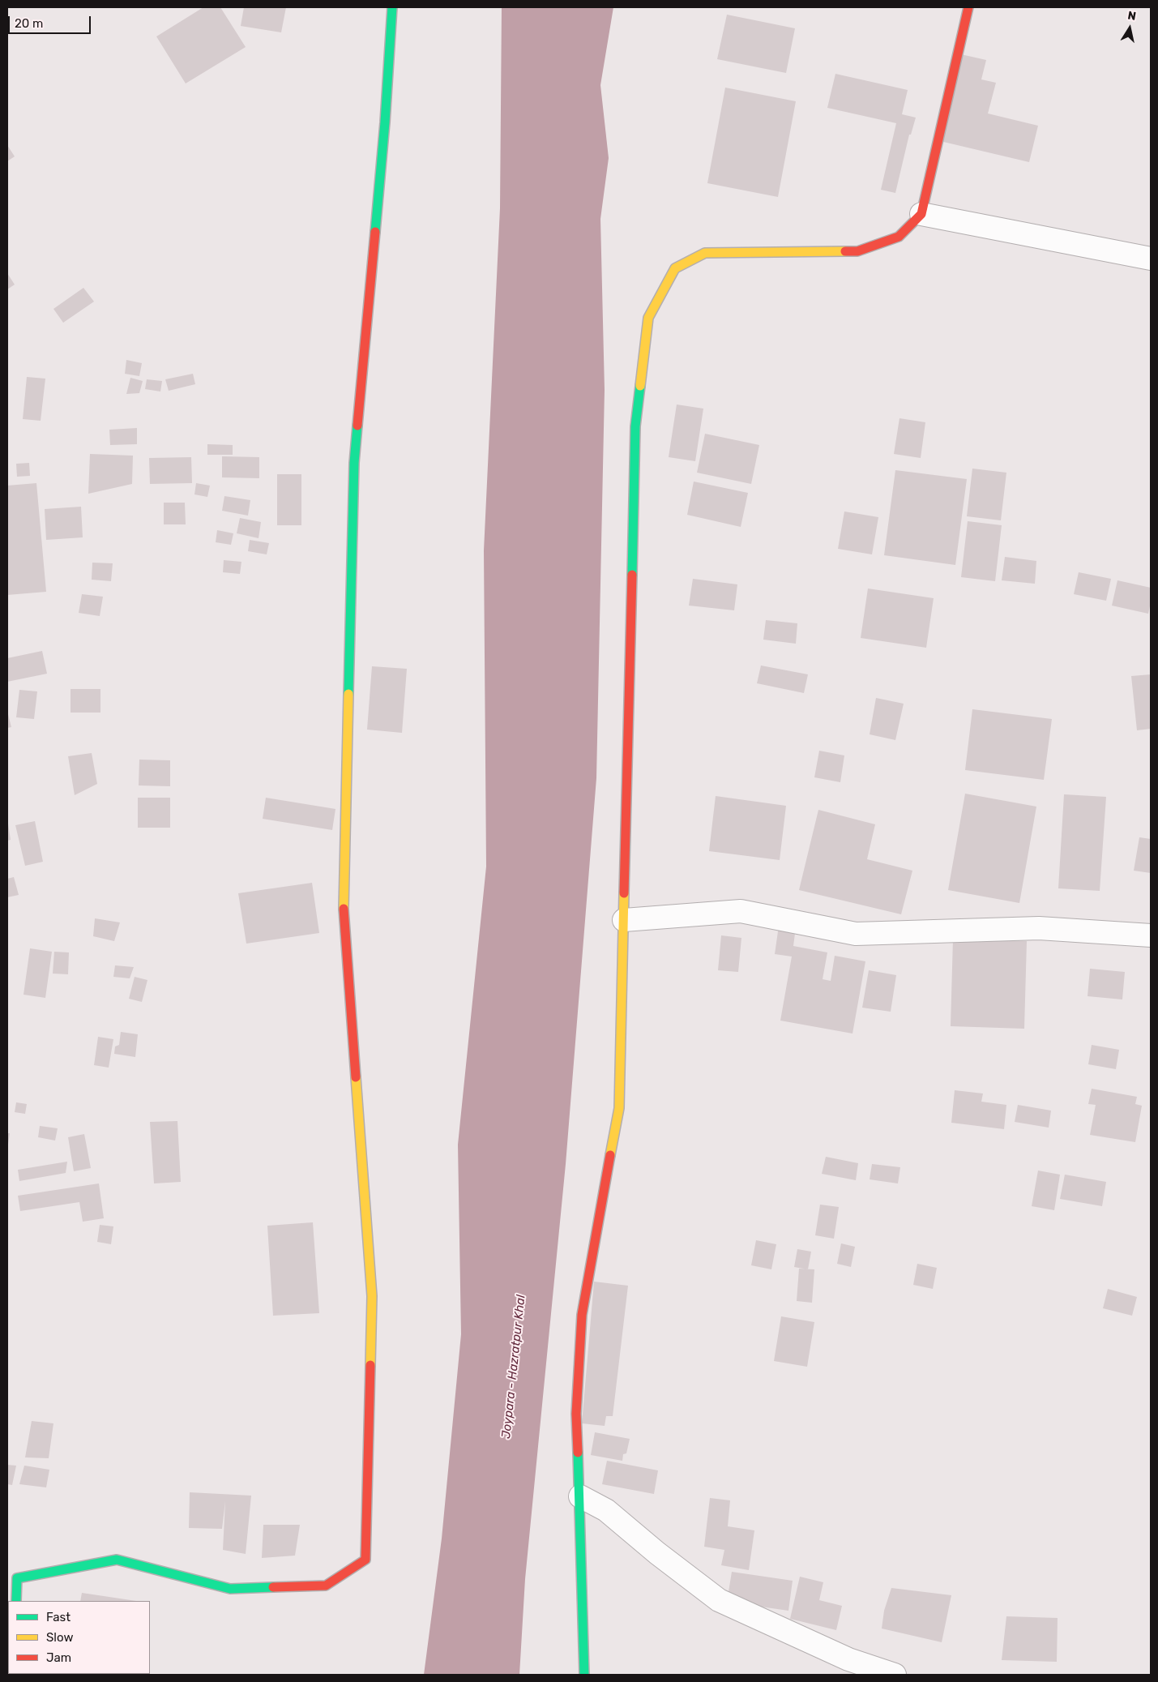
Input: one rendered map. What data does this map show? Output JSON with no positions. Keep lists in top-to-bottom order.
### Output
{
  "water": ["Joypara - Hazratpur Khal"],
  "legend": ["Fast", "Slow", "Jam"],
  "scale_bar": "20 m",
  "north": "top"
}
